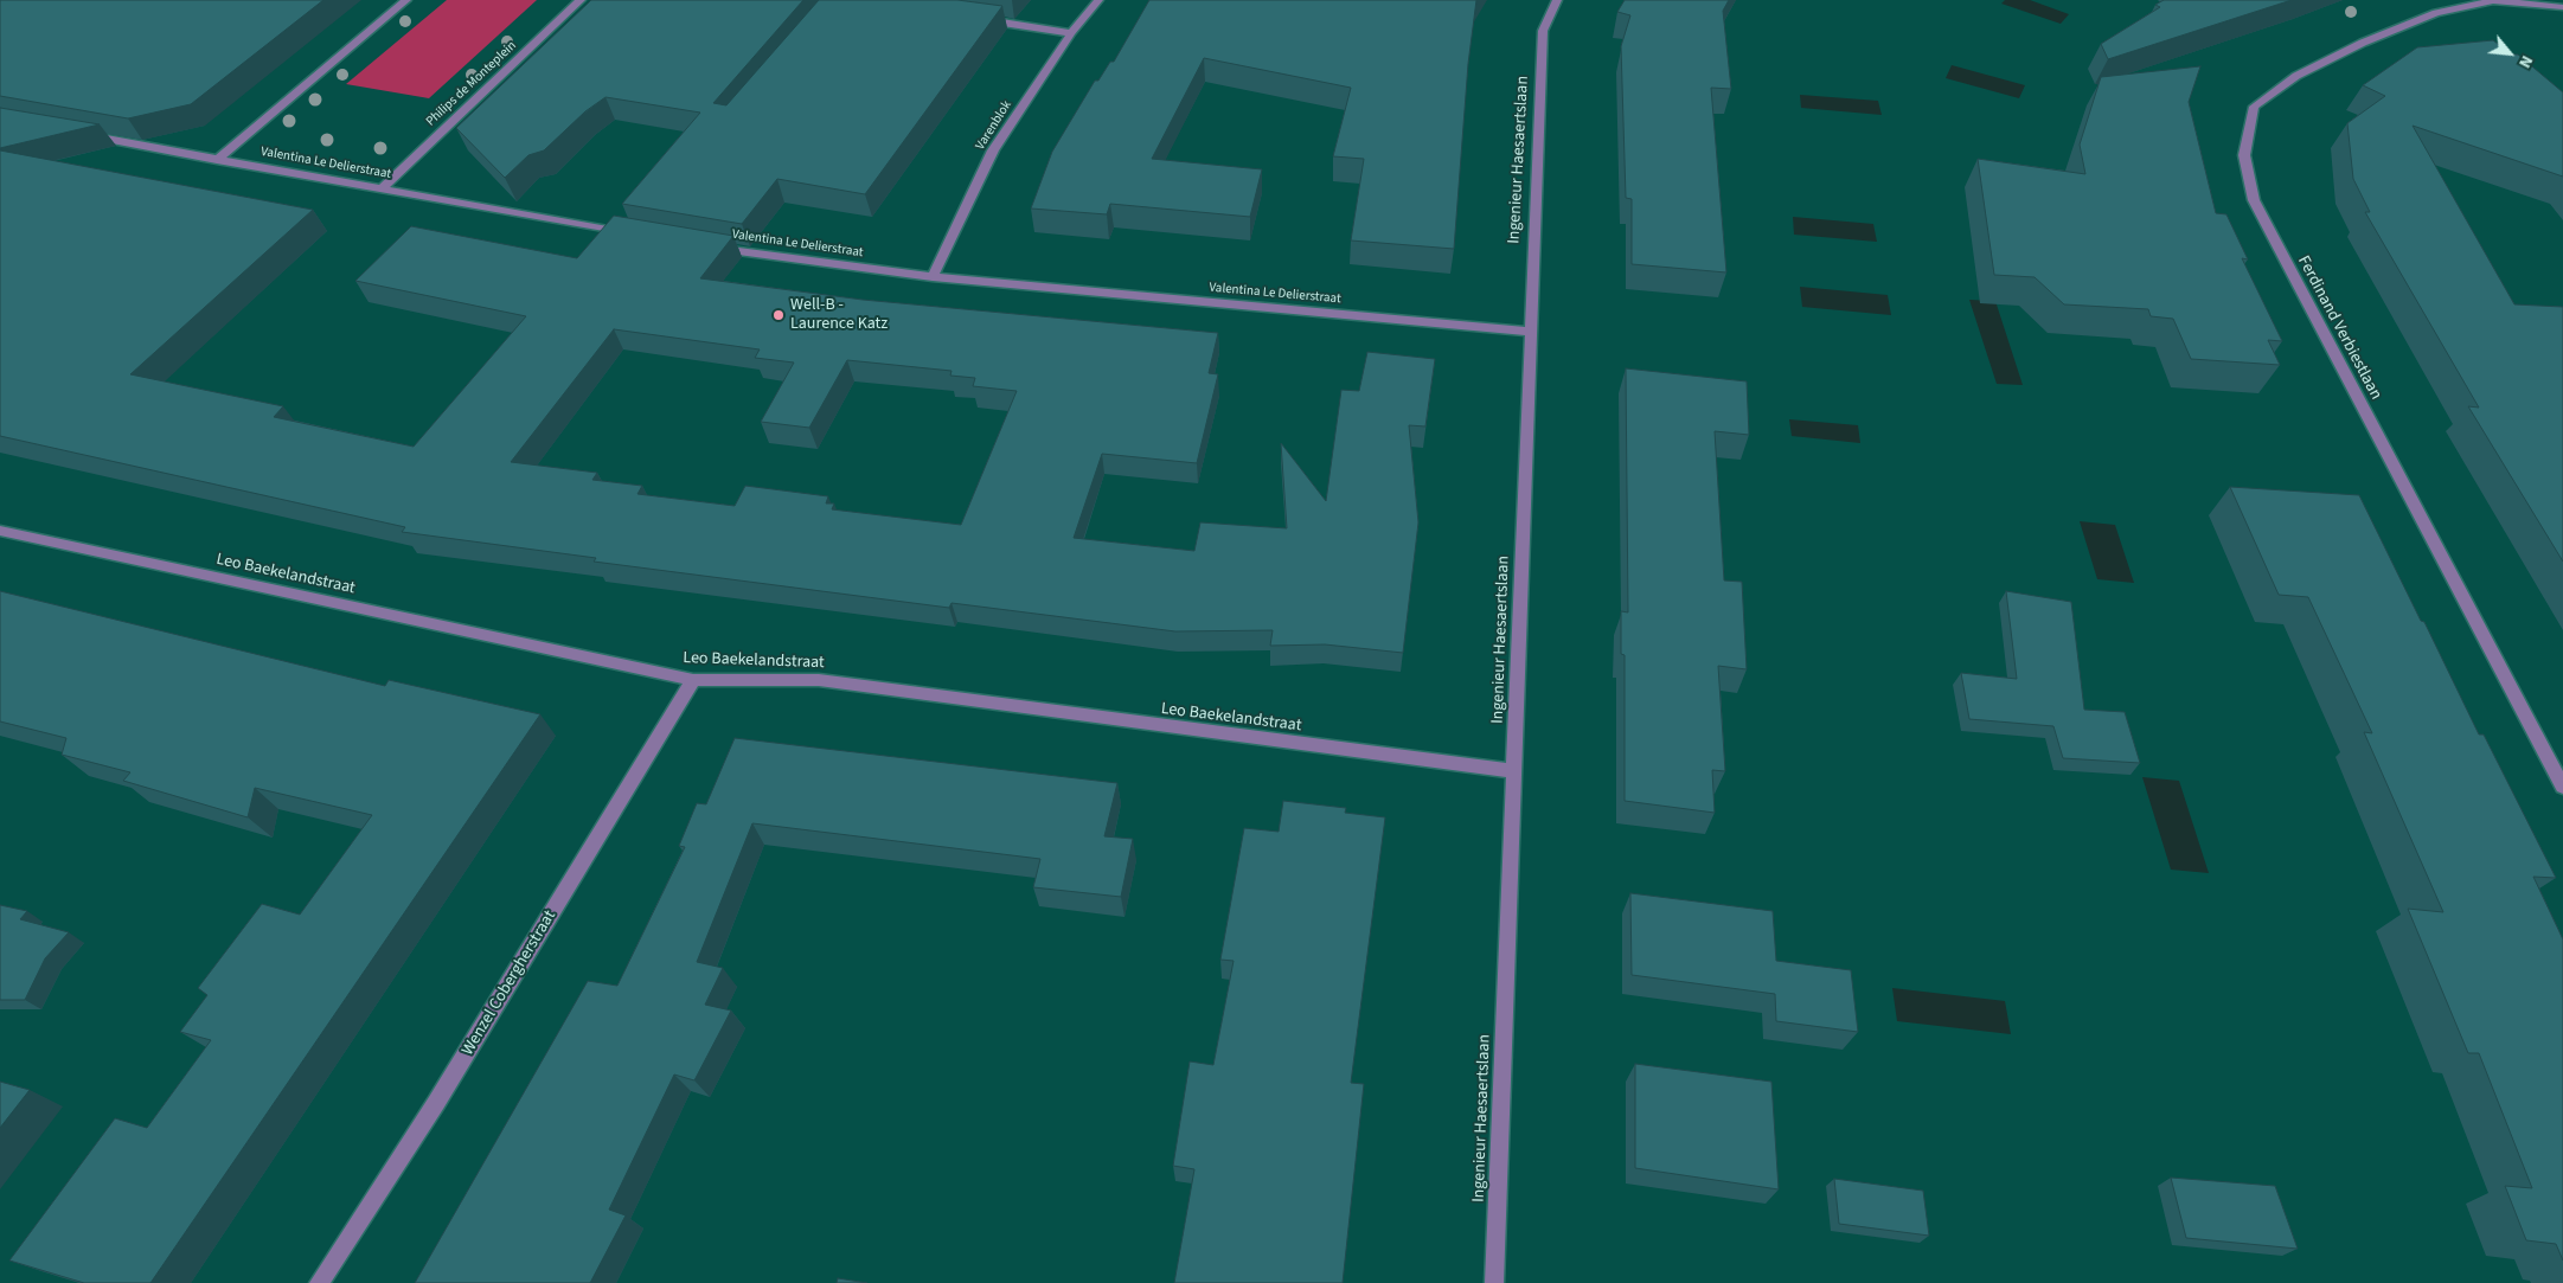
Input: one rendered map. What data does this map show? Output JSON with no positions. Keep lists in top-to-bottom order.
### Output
{
  "streets": {
    "street": [
      "Philips de Monteplein",
      "Varenblok",
      "Ingenieur Haesaertslaan",
      "Valentina Le Delierstraat",
      "Ferdinand Verbiestlaan",
      "Leo Baekelandstraat",
      "Wenzel Cobergherstraat"
    ]
  },
  "crossings": [
    ["Philips de Monteplein", "Valentina Le Delierstraat"],
    ["Varenblok", "Valentina Le Delierstraat"],
    ["Ingenieur Haesaertslaan", "Valentina Le Delierstraat"],
    ["Ingenieur Haesaertslaan", "Leo Baekelandstraat"],
    ["Leo Baekelandstraat", "Wenzel Cobergherstraat"]
  ],
  "places": ["Well-B - Laurence Katz"],
  "north": "bottom right"
}
